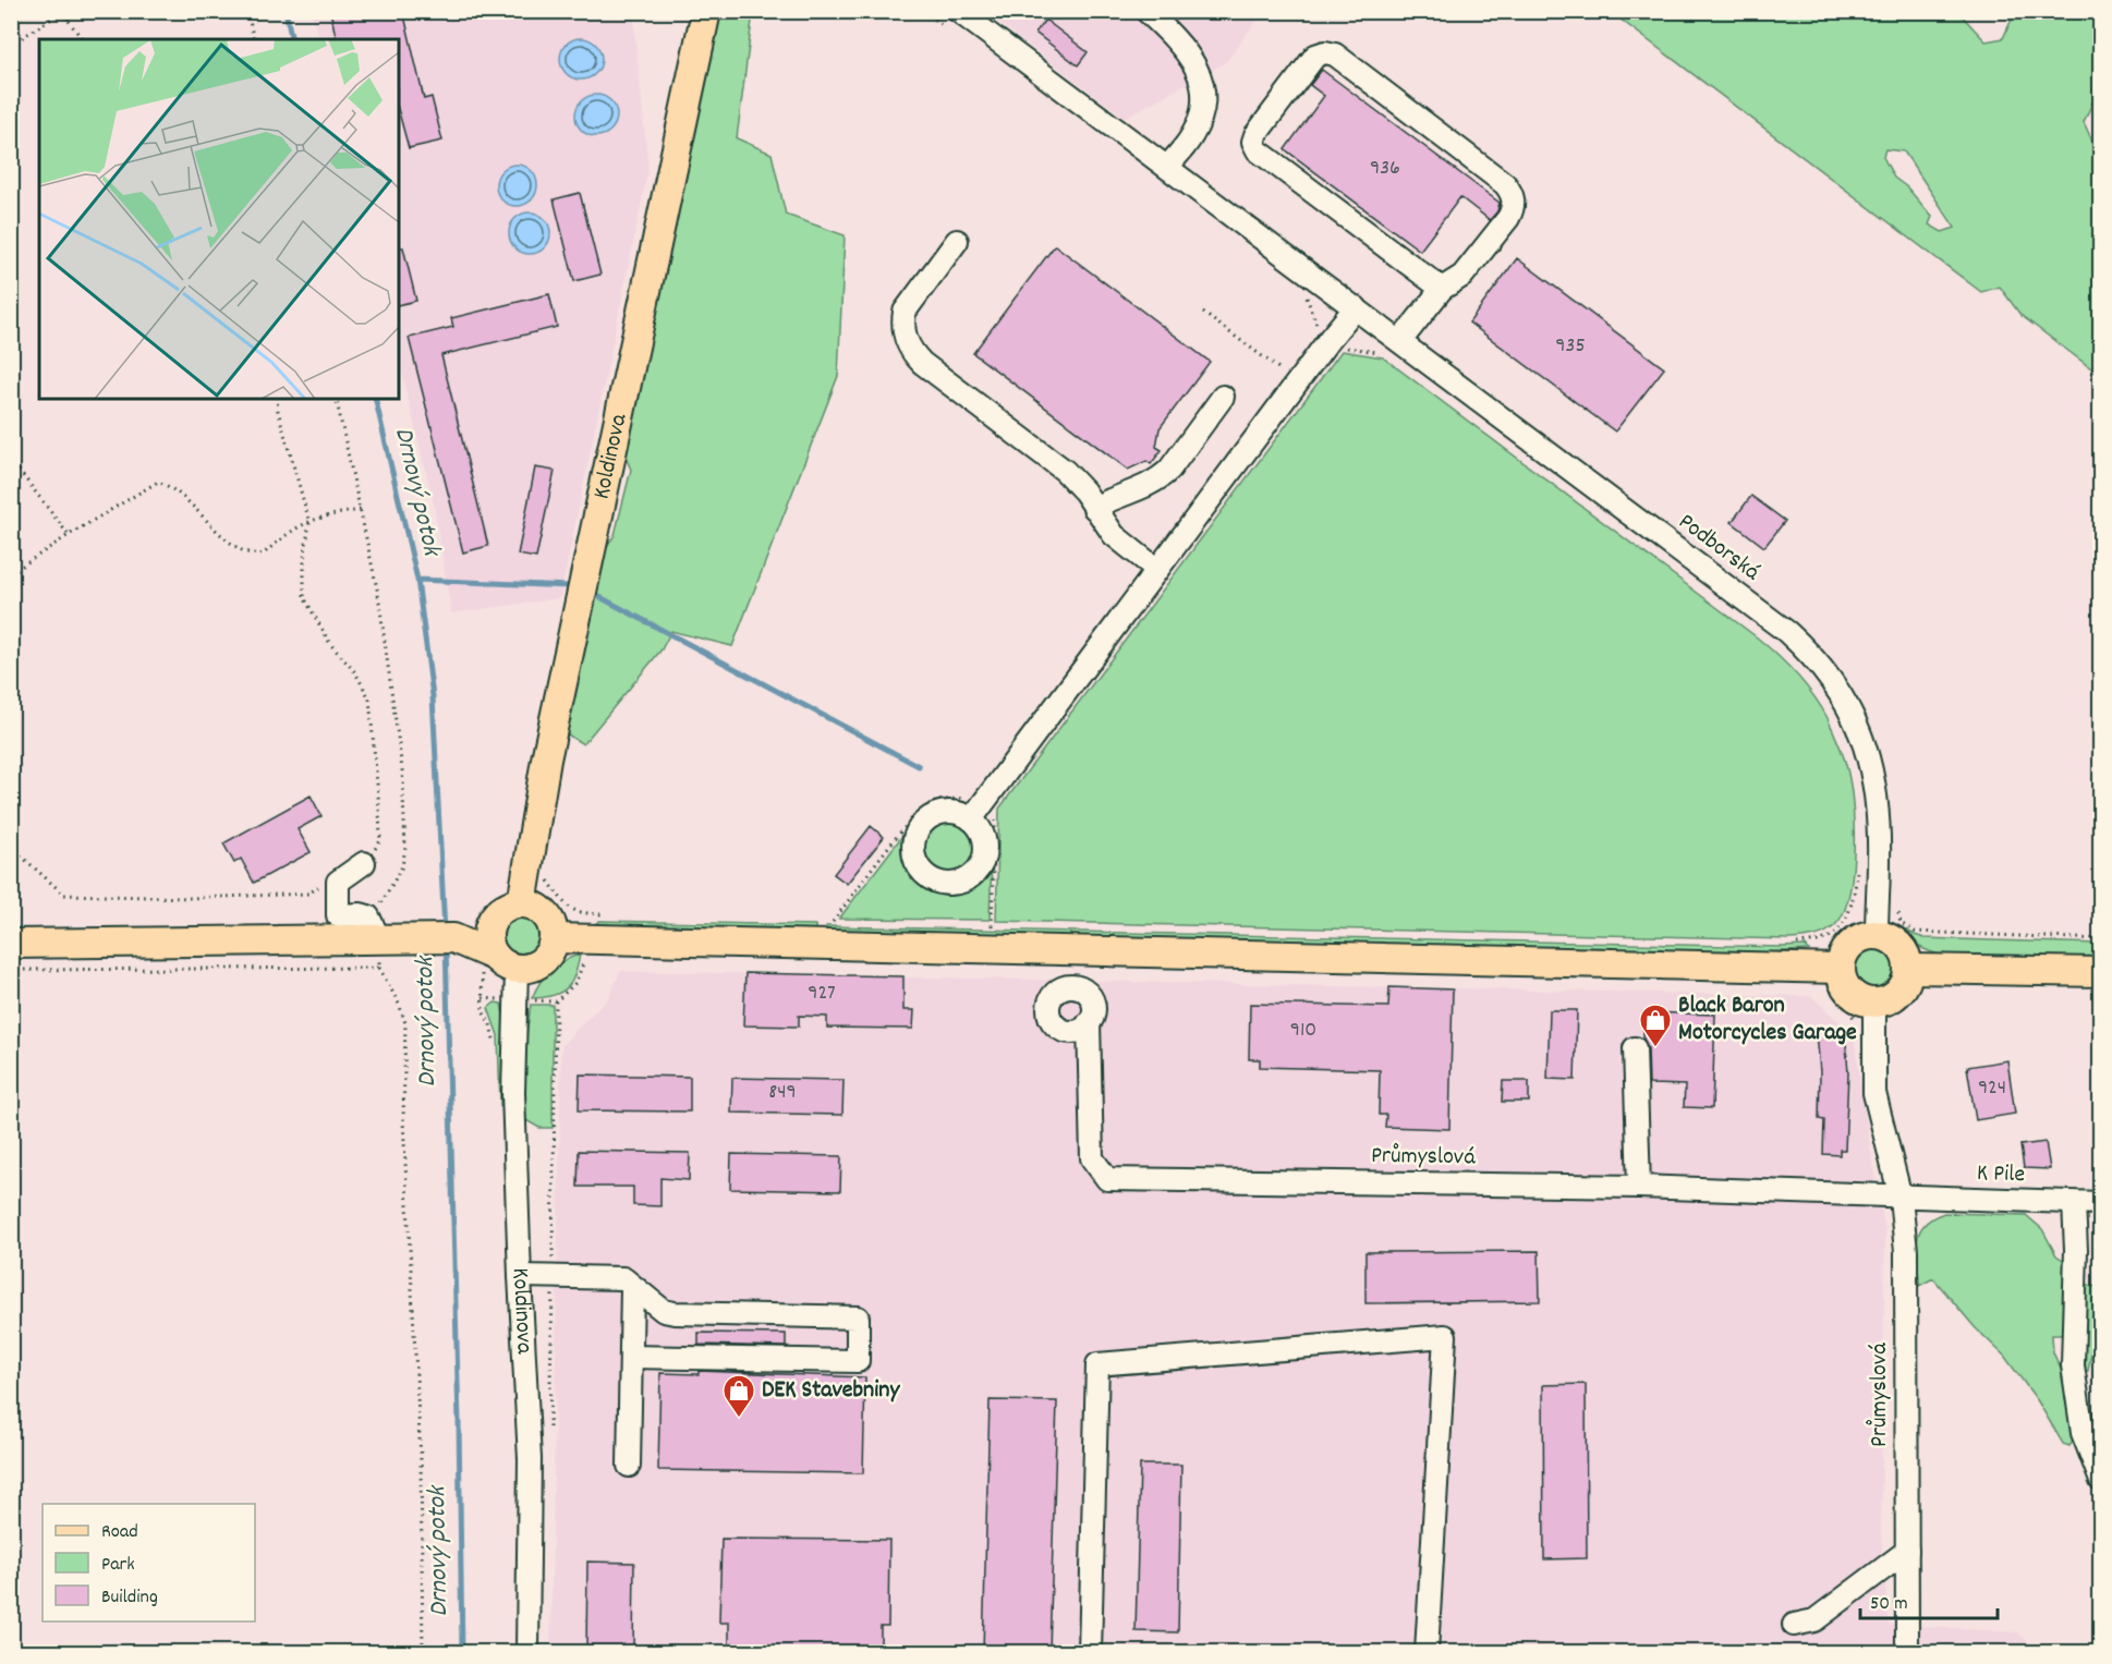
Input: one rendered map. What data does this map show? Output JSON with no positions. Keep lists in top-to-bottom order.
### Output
{
  "streets": {
    "main road": ["Koldinova"],
    "street": ["Podborská", "Průmyslová", "K Pile"]
  },
  "crossings": [
    ["Podborská", "Průmyslová"],
    ["Průmyslová", "K Pile"]
  ],
  "water": ["Drnový potok"],
  "places": {
    "shop": ["Black Baron Motorcycles Garage", "DEK Stavebniny"]
  },
  "house_numbers": [
    "936",
    "935",
    "927",
    "910",
    "924",
    "849"
  ],
  "legend": ["Road", "Park", "Building"],
  "scale_bar": "50 m"
}
